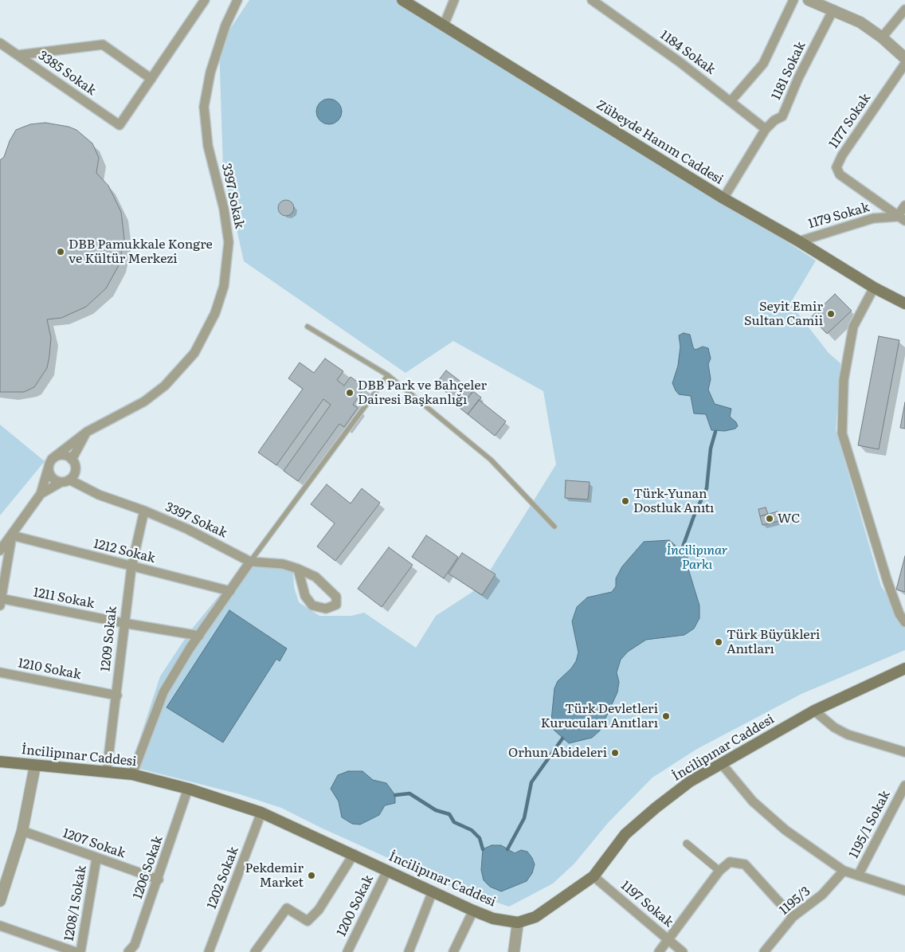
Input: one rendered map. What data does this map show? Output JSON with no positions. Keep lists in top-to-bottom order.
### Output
{
  "streets": {
    "main road": ["Zübeyde Hanım Caddesi", "İncilipınar Caddesi"],
    "street": [
      "1184 Sokak",
      "1181 Sokak",
      "3385 Sokak",
      "1177 Sokak",
      "3397 Sokak",
      "1179 Sokak",
      "1212 Sokak",
      "1211 Sokak",
      "1209 Sokak",
      "1210 Sokak",
      "1195/1 Sokak",
      "1207 Sokak",
      "1206 Sokak",
      "1202 Sokak",
      "1195/3",
      "1208/1 Sokak",
      "1197 Sokak",
      "1200 Sokak"
    ]
  },
  "crossings": [
    ["1184 Sokak", "1181 Sokak"],
    ["1181 Sokak", "Zübeyde Hanım Caddesi"],
    ["1177 Sokak", "1179 Sokak"],
    ["Zübeyde Hanım Caddesi", "1179 Sokak"],
    ["3397 Sokak", "1209 Sokak"],
    ["1212 Sokak", "1209 Sokak"],
    ["1211 Sokak", "1209 Sokak"],
    ["1209 Sokak", "1210 Sokak"],
    ["1209 Sokak", "İncilipınar Caddesi"],
    ["İncilipınar Caddesi", "1206 Sokak"],
    ["İncilipınar Caddesi", "1202 Sokak"],
    ["İncilipınar Caddesi", "1197 Sokak"],
    ["İncilipınar Caddesi", "1200 Sokak"],
    ["1207 Sokak", "1206 Sokak"],
    ["1207 Sokak", "1208/1 Sokak"]
  ],
  "parks": ["İncilipınar Parkı"],
  "places": [
    "DBB Pamukkale Kongre ve Kültür Merkezi",
    "Seyit Emir Sultan Camii",
    "DBB Park ve Bahçeler Dairesi Başkanlığı",
    "Türk-Yunan Dostluk Anıtı",
    "WC",
    "Türk Büyükleri Anıtları",
    "Türk Devletleri Kurucuları Anıtları",
    "Orhun Abideleri",
    "Pekdemir Market"
  ]
}
